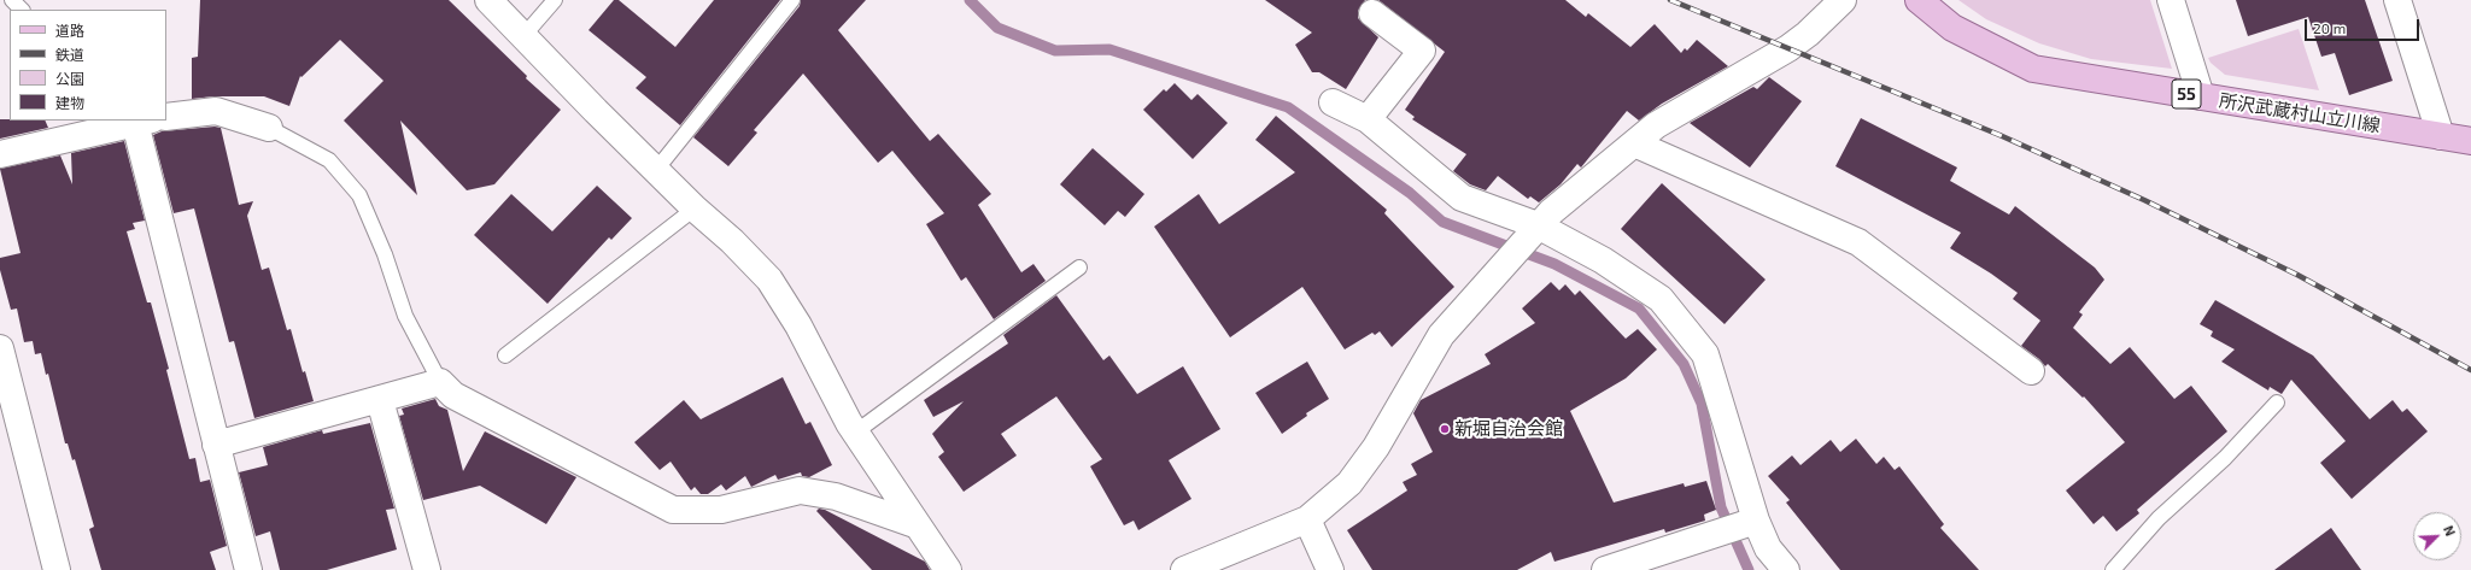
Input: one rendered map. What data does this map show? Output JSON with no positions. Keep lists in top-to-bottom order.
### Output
{
  "streets": {
    "main road": ["55", "所沢武蔵村山立川線"]
  },
  "places": ["新堀自治会館"],
  "legend": [
    "道路",
    "鉄道",
    "公園",
    "建物"
  ],
  "scale_bar": "20 m",
  "north": "top right"
}
